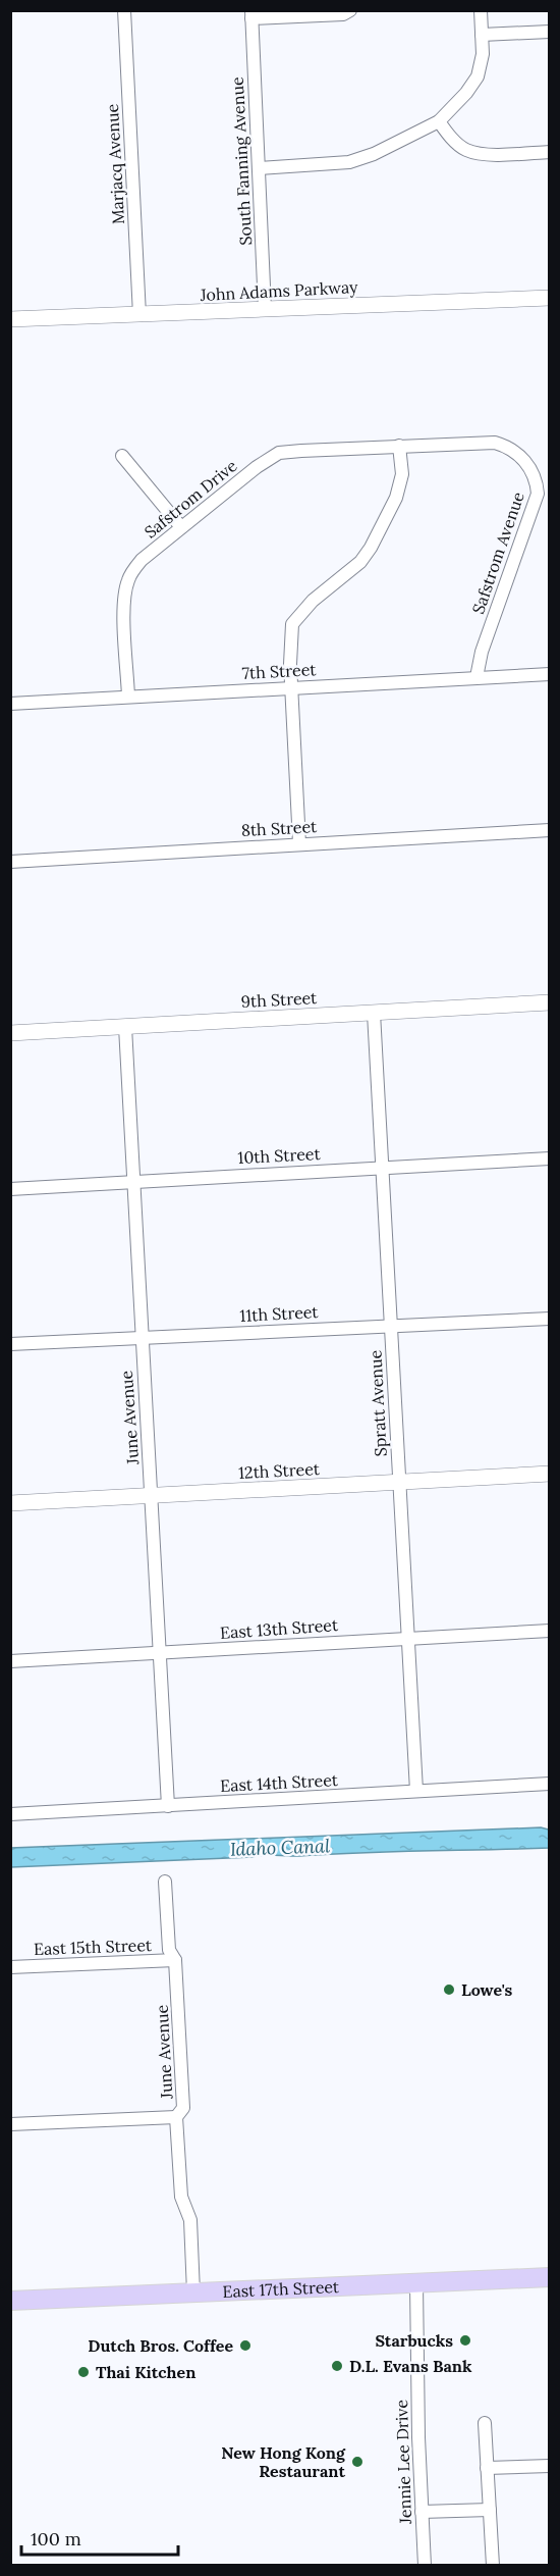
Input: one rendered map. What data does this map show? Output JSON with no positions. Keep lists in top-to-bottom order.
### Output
{
  "streets": {
    "main road": ["East 17th Street"],
    "street": [
      "South Fanning Avenue",
      "Marjacq Avenue",
      "John Adams Parkway",
      "Safstrom Drive",
      "Safstrom Avenue",
      "7th Street",
      "8th Street",
      "9th Street",
      "10th Street",
      "11th Street",
      "Spratt Avenue",
      "June Avenue",
      "12th Street",
      "East 13th Street",
      "East 14th Street",
      "East 15th Street",
      "Jennie Lee Drive"
    ]
  },
  "crossings": [
    ["South Fanning Avenue", "John Adams Parkway"],
    ["Marjacq Avenue", "John Adams Parkway"],
    ["Safstrom Drive", "Safstrom Avenue"],
    ["Safstrom Drive", "7th Street"],
    ["Safstrom Avenue", "7th Street"],
    ["9th Street", "Spratt Avenue"],
    ["9th Street", "June Avenue"],
    ["10th Street", "Spratt Avenue"],
    ["10th Street", "June Avenue"],
    ["11th Street", "Spratt Avenue"],
    ["11th Street", "June Avenue"],
    ["Spratt Avenue", "12th Street"],
    ["Spratt Avenue", "East 13th Street"],
    ["Spratt Avenue", "East 14th Street"],
    ["June Avenue", "12th Street"],
    ["June Avenue", "East 13th Street"],
    ["June Avenue", "East 14th Street"],
    ["June Avenue", "East 15th Street"],
    ["June Avenue", "East 17th Street"],
    ["East 17th Street", "Jennie Lee Drive"]
  ],
  "water": ["Idaho Canal"],
  "places": [
    "Lowe's",
    "Starbucks",
    "Dutch Bros. Coffee",
    "D.L. Evans Bank",
    "Thai Kitchen",
    "New Hong Kong Restaurant"
  ],
  "scale_bar": "100 m"
}
